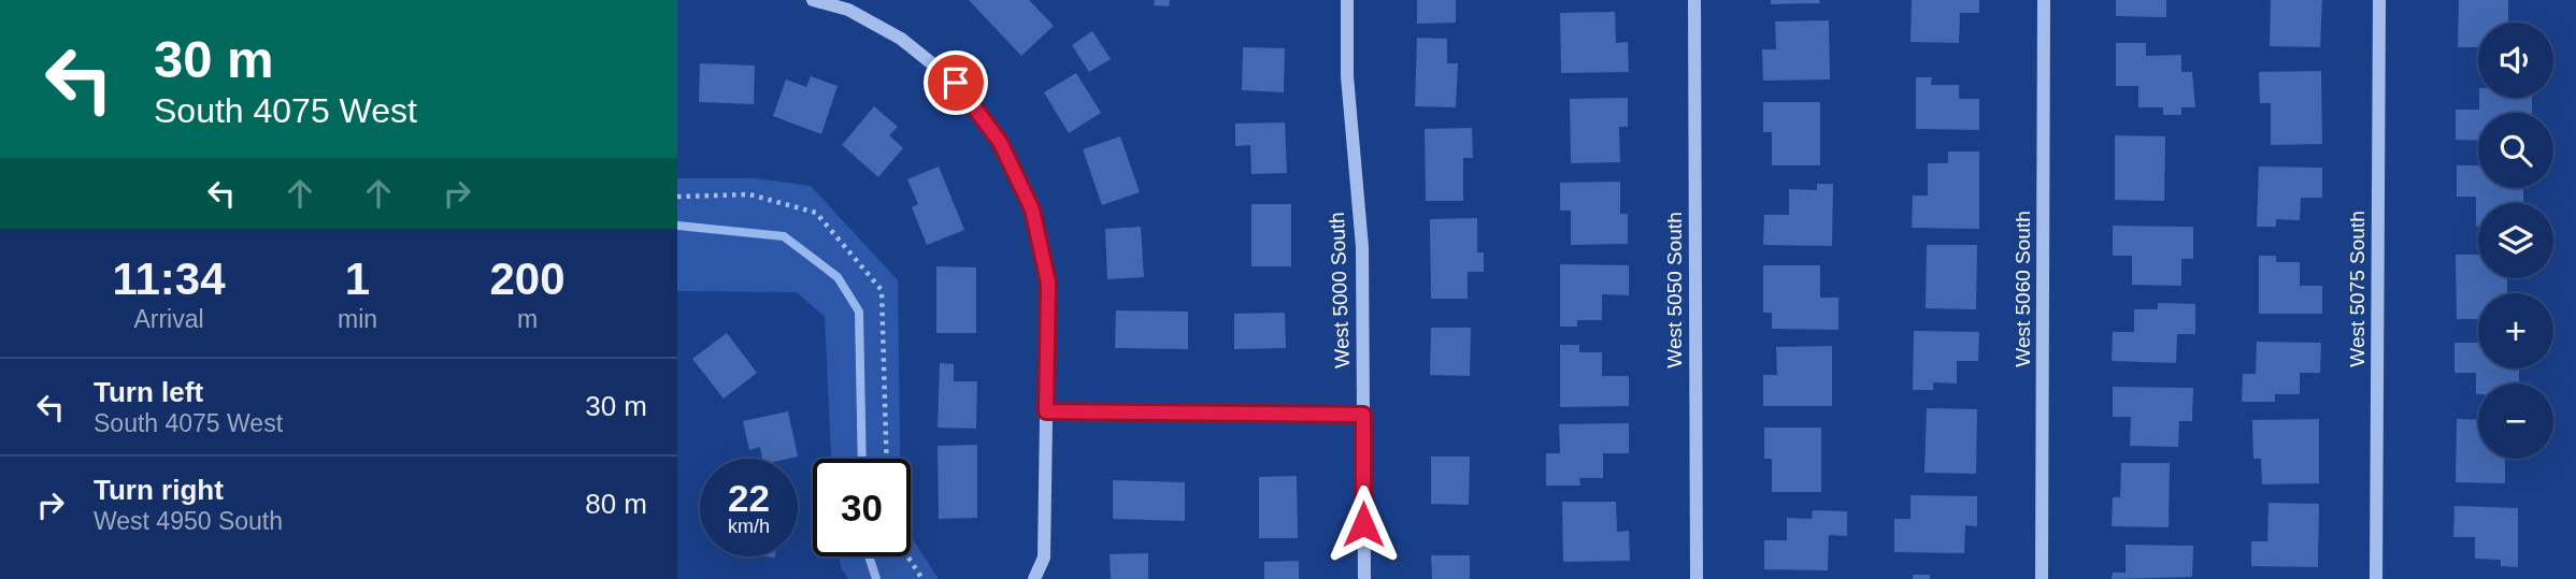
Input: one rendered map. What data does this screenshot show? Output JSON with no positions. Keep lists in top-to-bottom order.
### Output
{
  "streets": {
    "street": [
      "West 5060 South",
      "West 5075 South",
      "West 5000 South",
      "West 5050 South"
    ]
  },
  "page": {
    "turn": ["30 m", "South 4075 West"],
    "map_buttons": ["+", "−"],
    "eta": [
      "11:34",
      "Arrival",
      "1",
      "min",
      "200",
      "m"
    ],
    "list": [
      {
        "name": "Turn left",
        "note": "South 4075 West",
        "value": "30 m"
      },
      {
        "name": "Turn right",
        "note": "West 4950 South",
        "value": "80 m"
      }
    ],
    "speed": "22 km/h",
    "limit": "30"
  }
}
